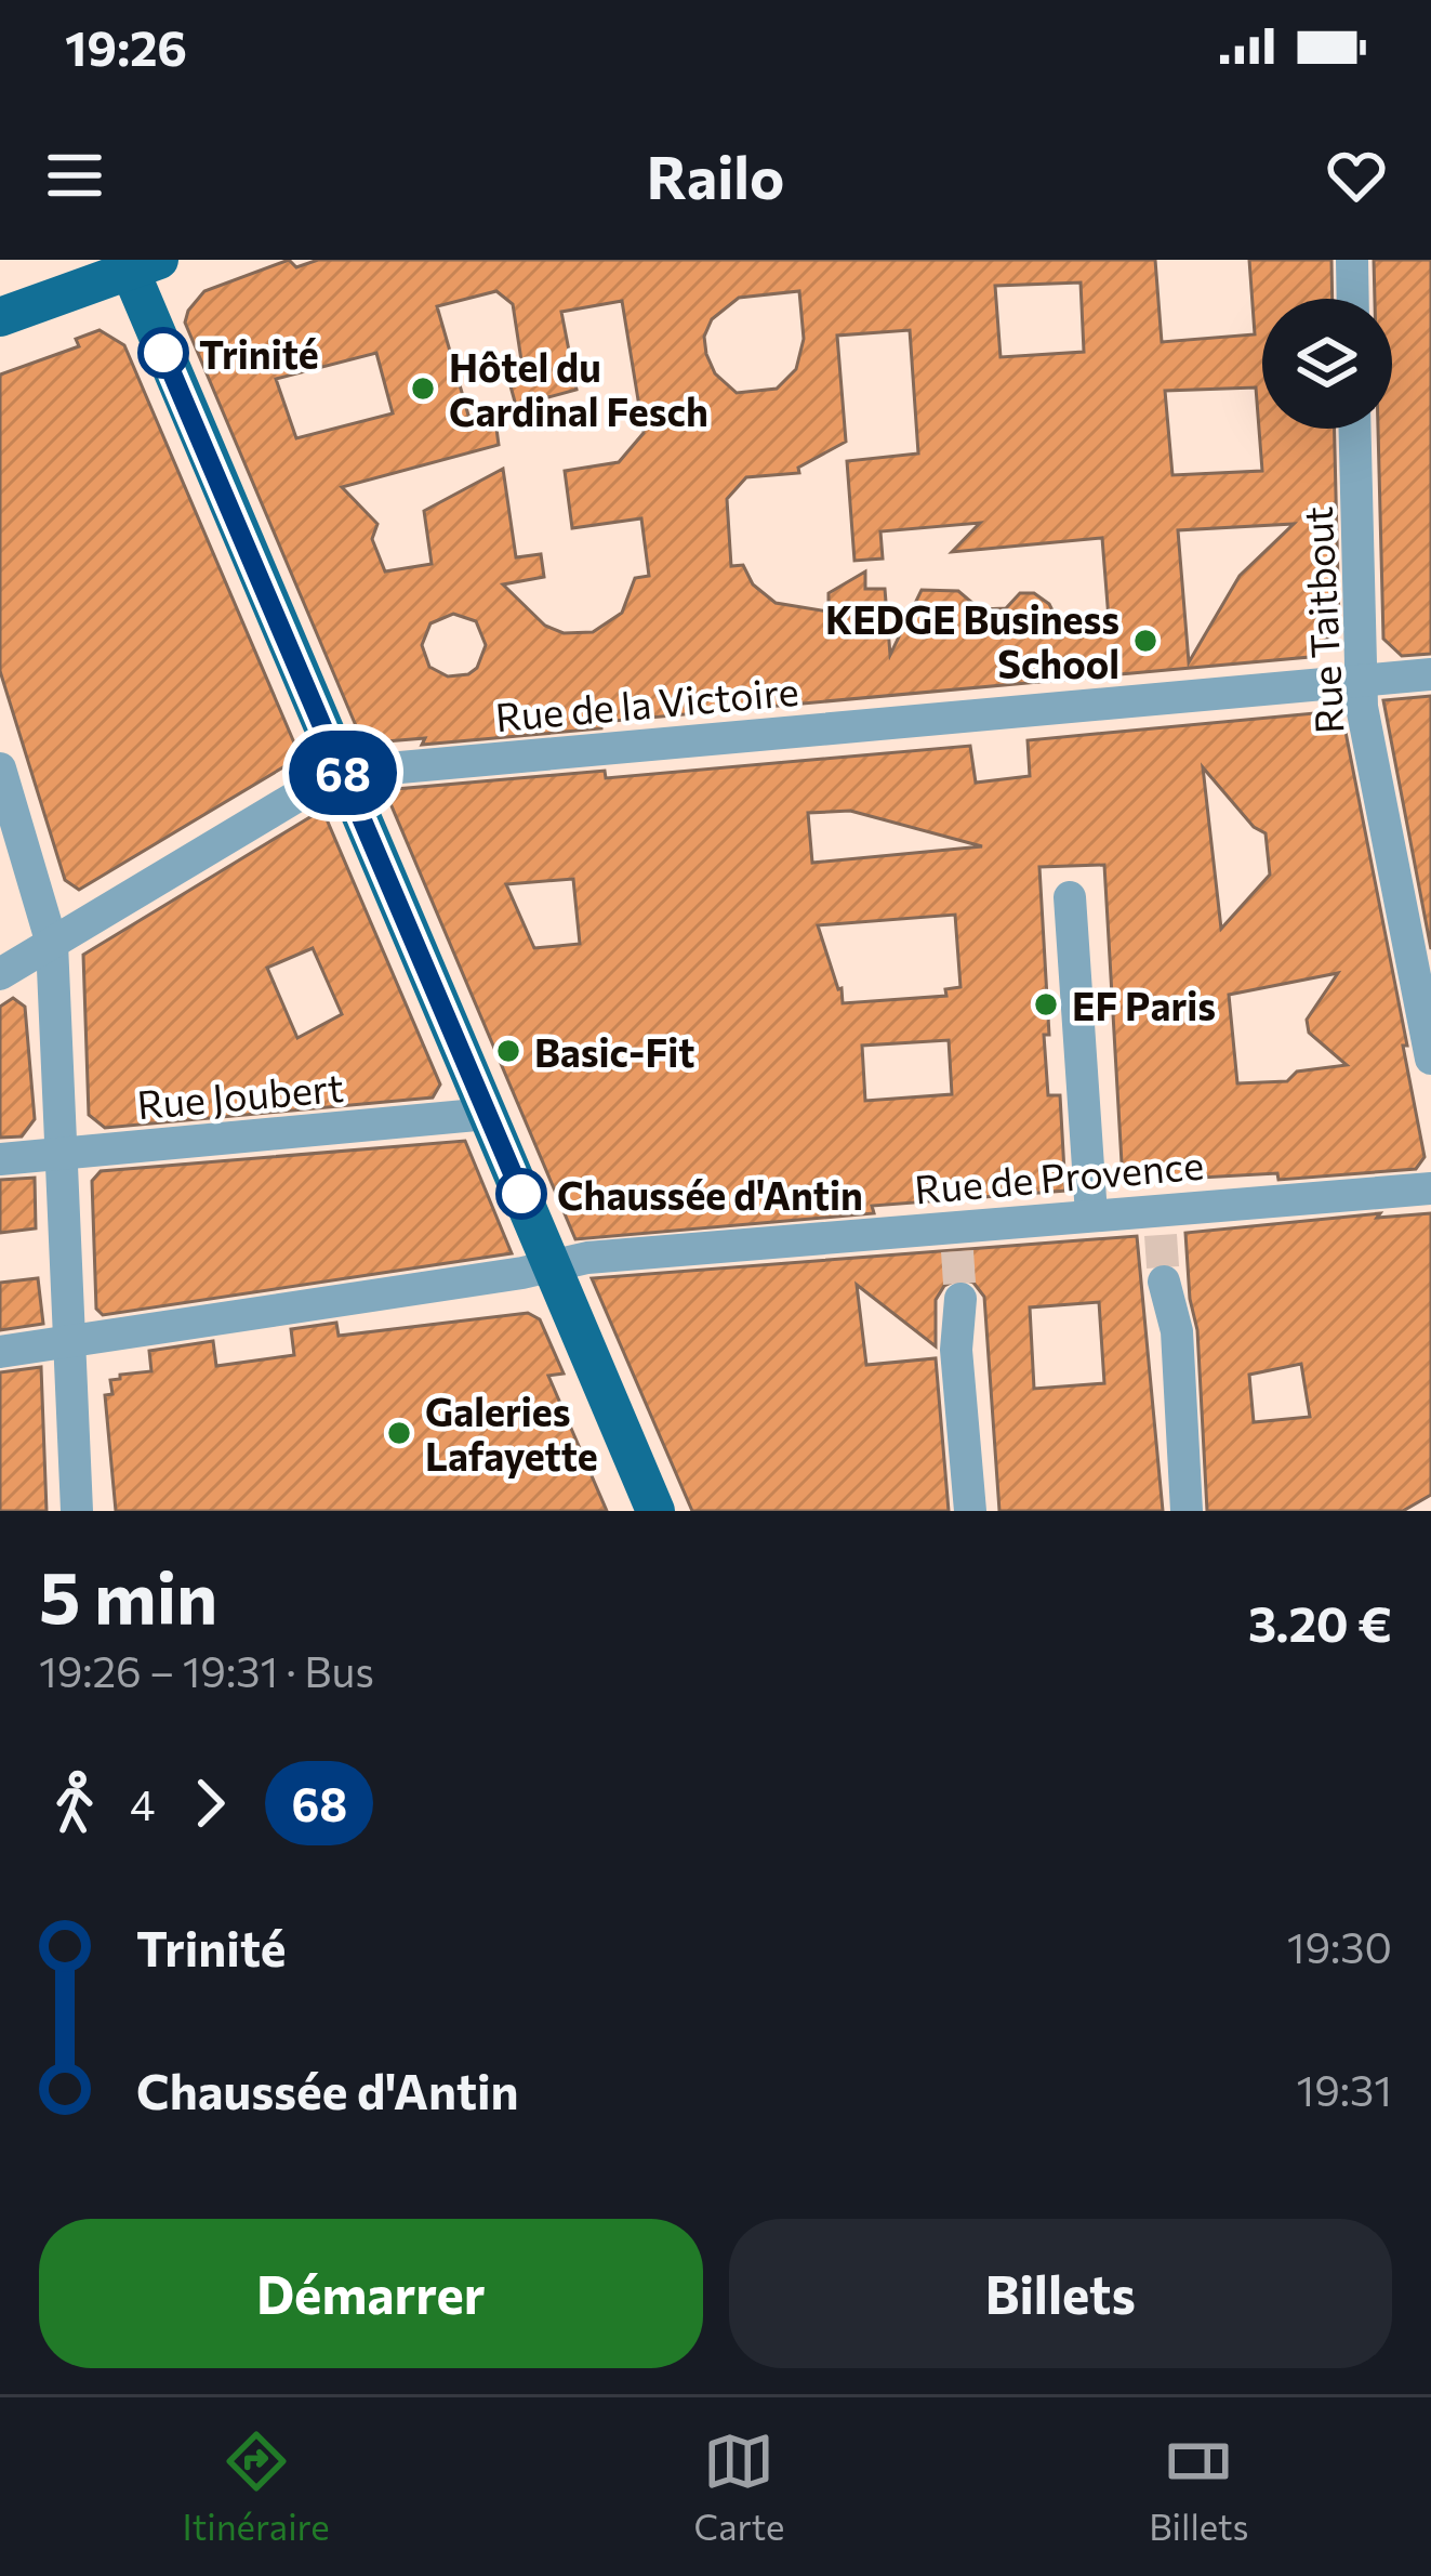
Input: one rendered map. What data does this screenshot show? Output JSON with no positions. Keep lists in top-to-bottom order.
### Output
{
  "streets": {
    "street": [
      "Rue Taitbout",
      "Rue de la Victoire",
      "Rue Joubert",
      "Rue de Provence"
    ]
  },
  "crossings": [
    ["Rue Taitbout", "Rue de la Victoire"]
  ],
  "places": [
    "Trinité",
    "Hôtel du Cardinal Fesch",
    "KEDGE Business School",
    "EF Paris",
    "Basic-Fit",
    "Chaussée d'Antin",
    "Galeries Lafayette"
  ],
  "lines": ["bus line 68"],
  "page": {
    "status": "19:26",
    "header": "Railo",
    "on_map": "68",
    "heading": ["5 min", "19:26 – 19:31 · Bus", "3.20 €"],
    "legs": ["4", "68"],
    "list": [
      {
        "name": "Trinité",
        "value": "19:30"
      },
      {
        "name": "Chaussée d'Antin",
        "value": "19:31"
      }
    ],
    "buttons": ["Démarrer", "Billets"],
    "tabs": ["Itinéraire", "Carte", "Billets"]
  }
}
